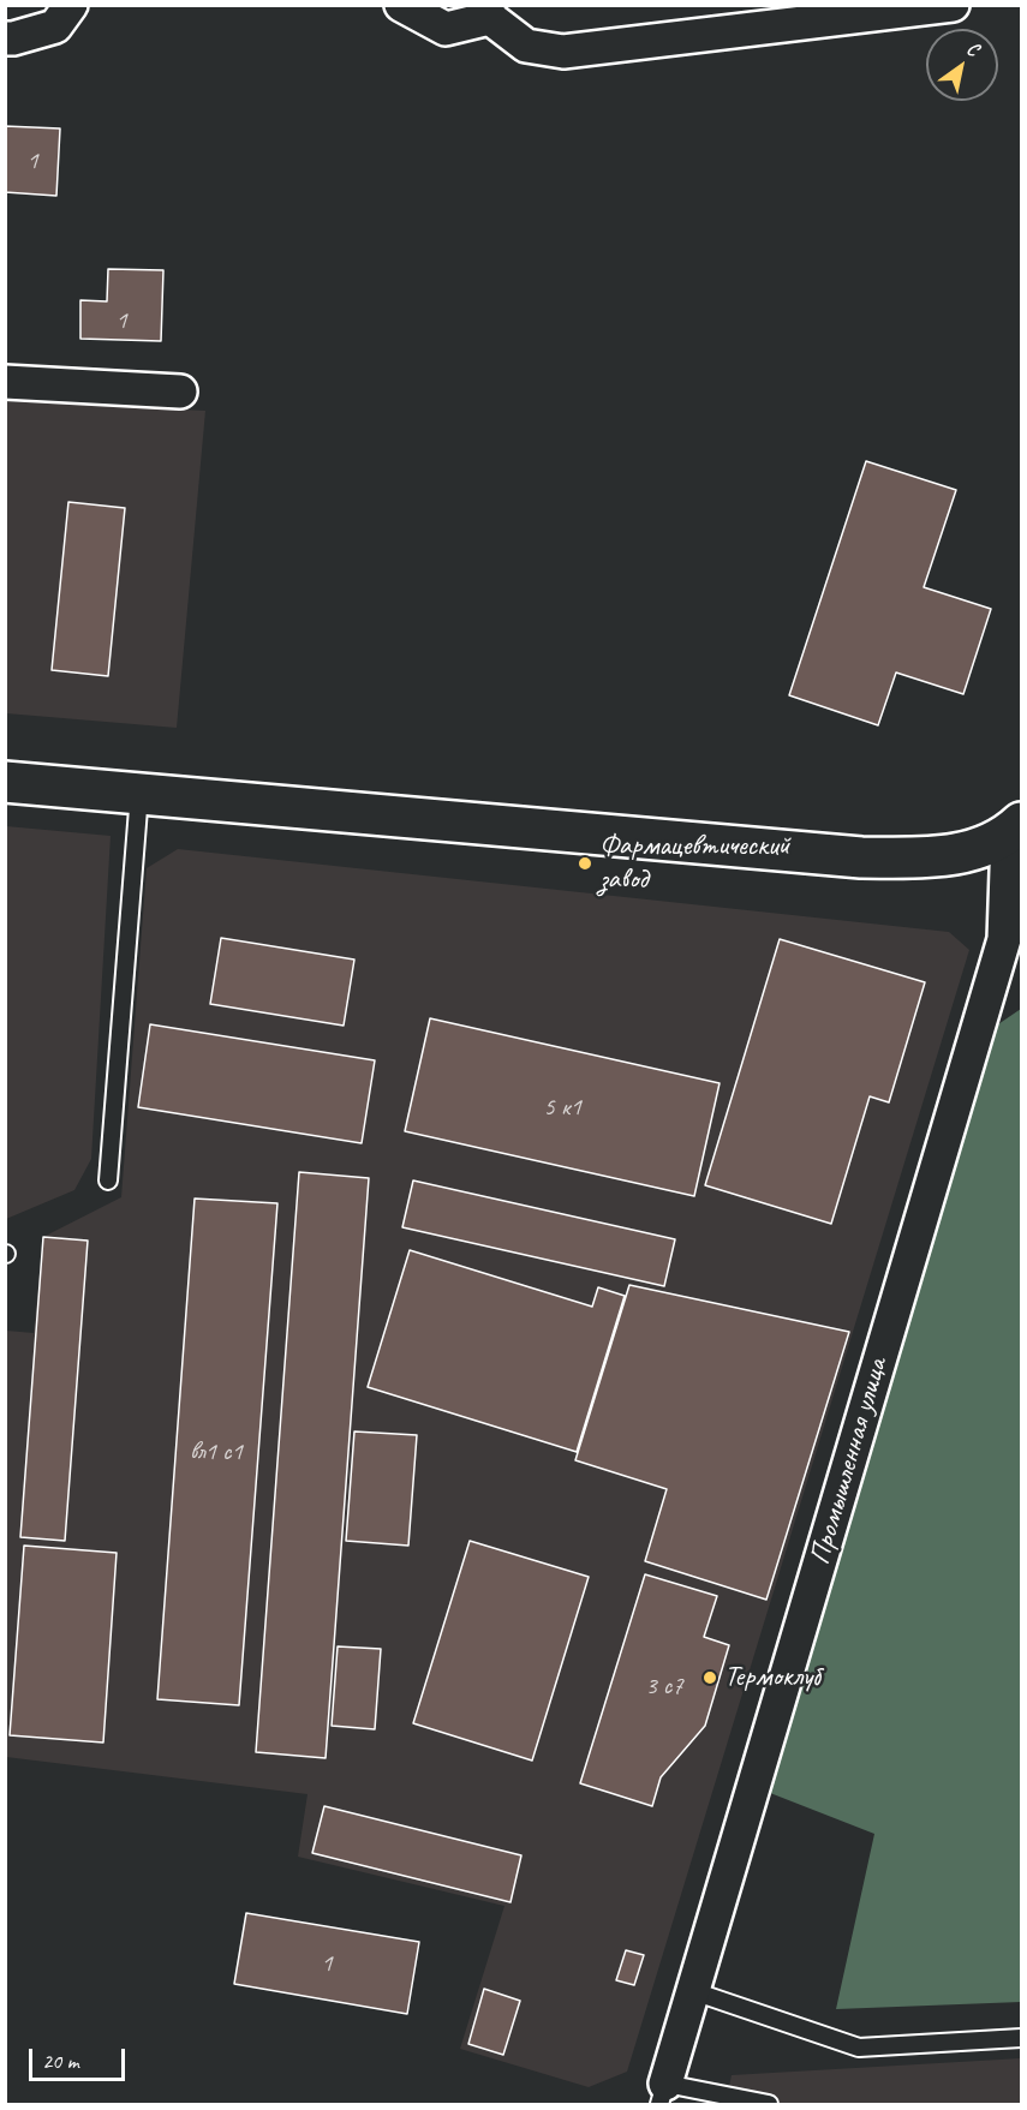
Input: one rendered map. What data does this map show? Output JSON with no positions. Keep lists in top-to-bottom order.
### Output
{
  "streets": {
    "street": ["Промышленная улица"]
  },
  "places": ["Фармацевтический завод", "Термоклуб"],
  "house_numbers": [
    "1",
    "1",
    "5 к1",
    "вл1 с1",
    "3 с7",
    "1"
  ],
  "scale_bar": "20 m",
  "north": "top right"
}
